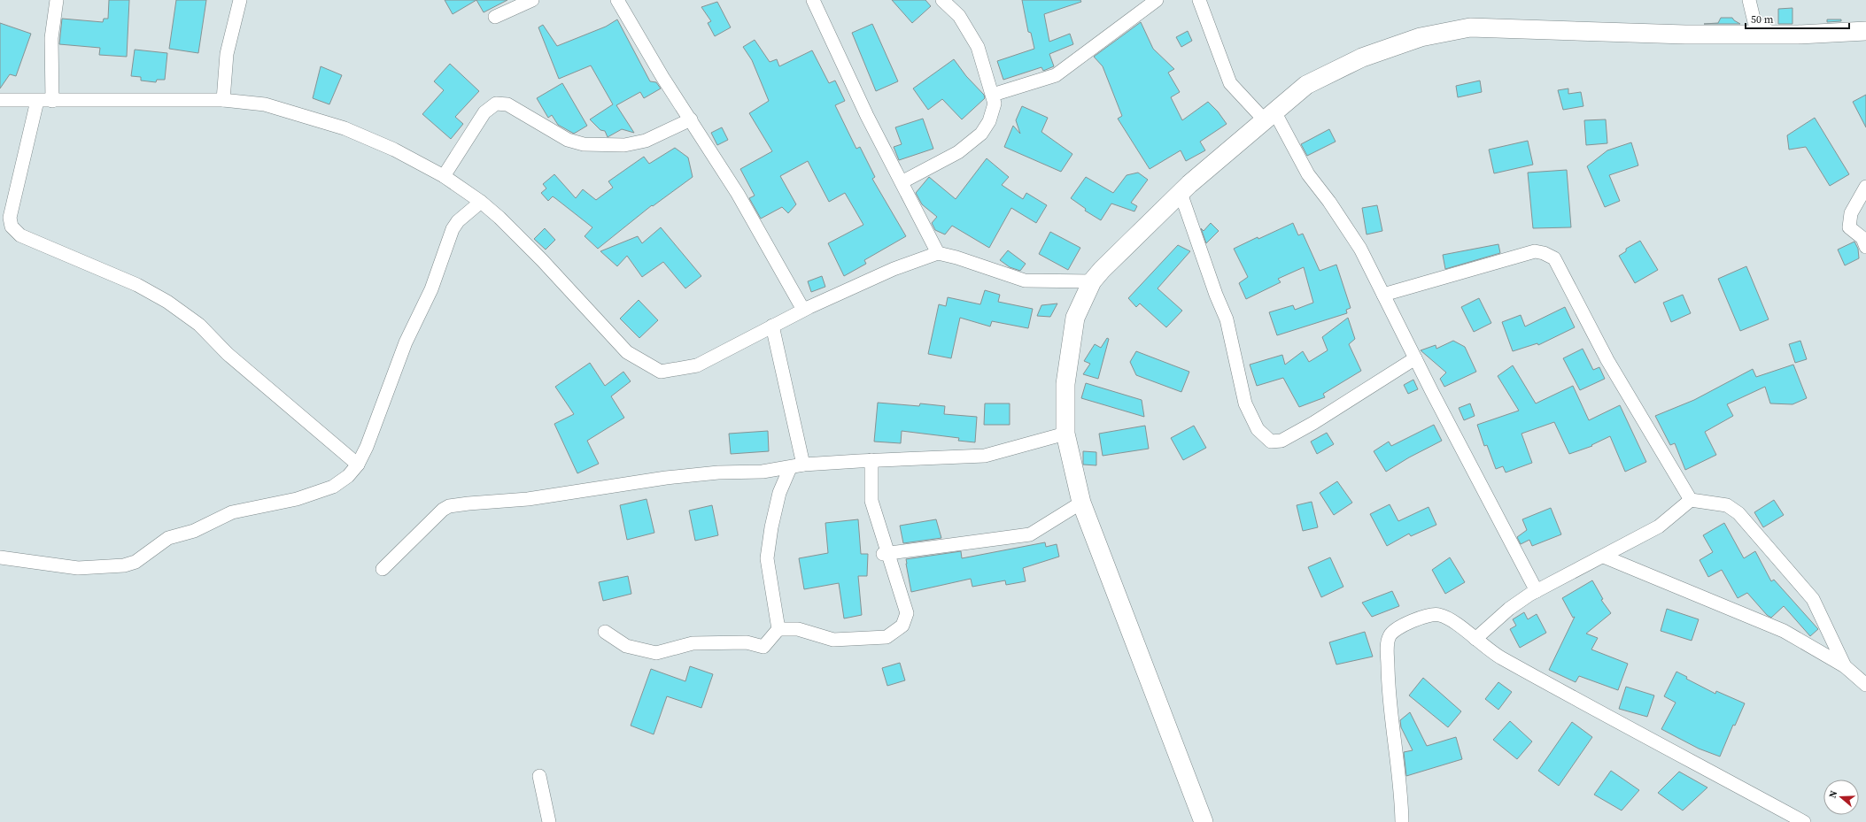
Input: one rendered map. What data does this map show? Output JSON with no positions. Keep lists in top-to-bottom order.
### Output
{
  "scale_bar": "50 m",
  "north": "left"
}
